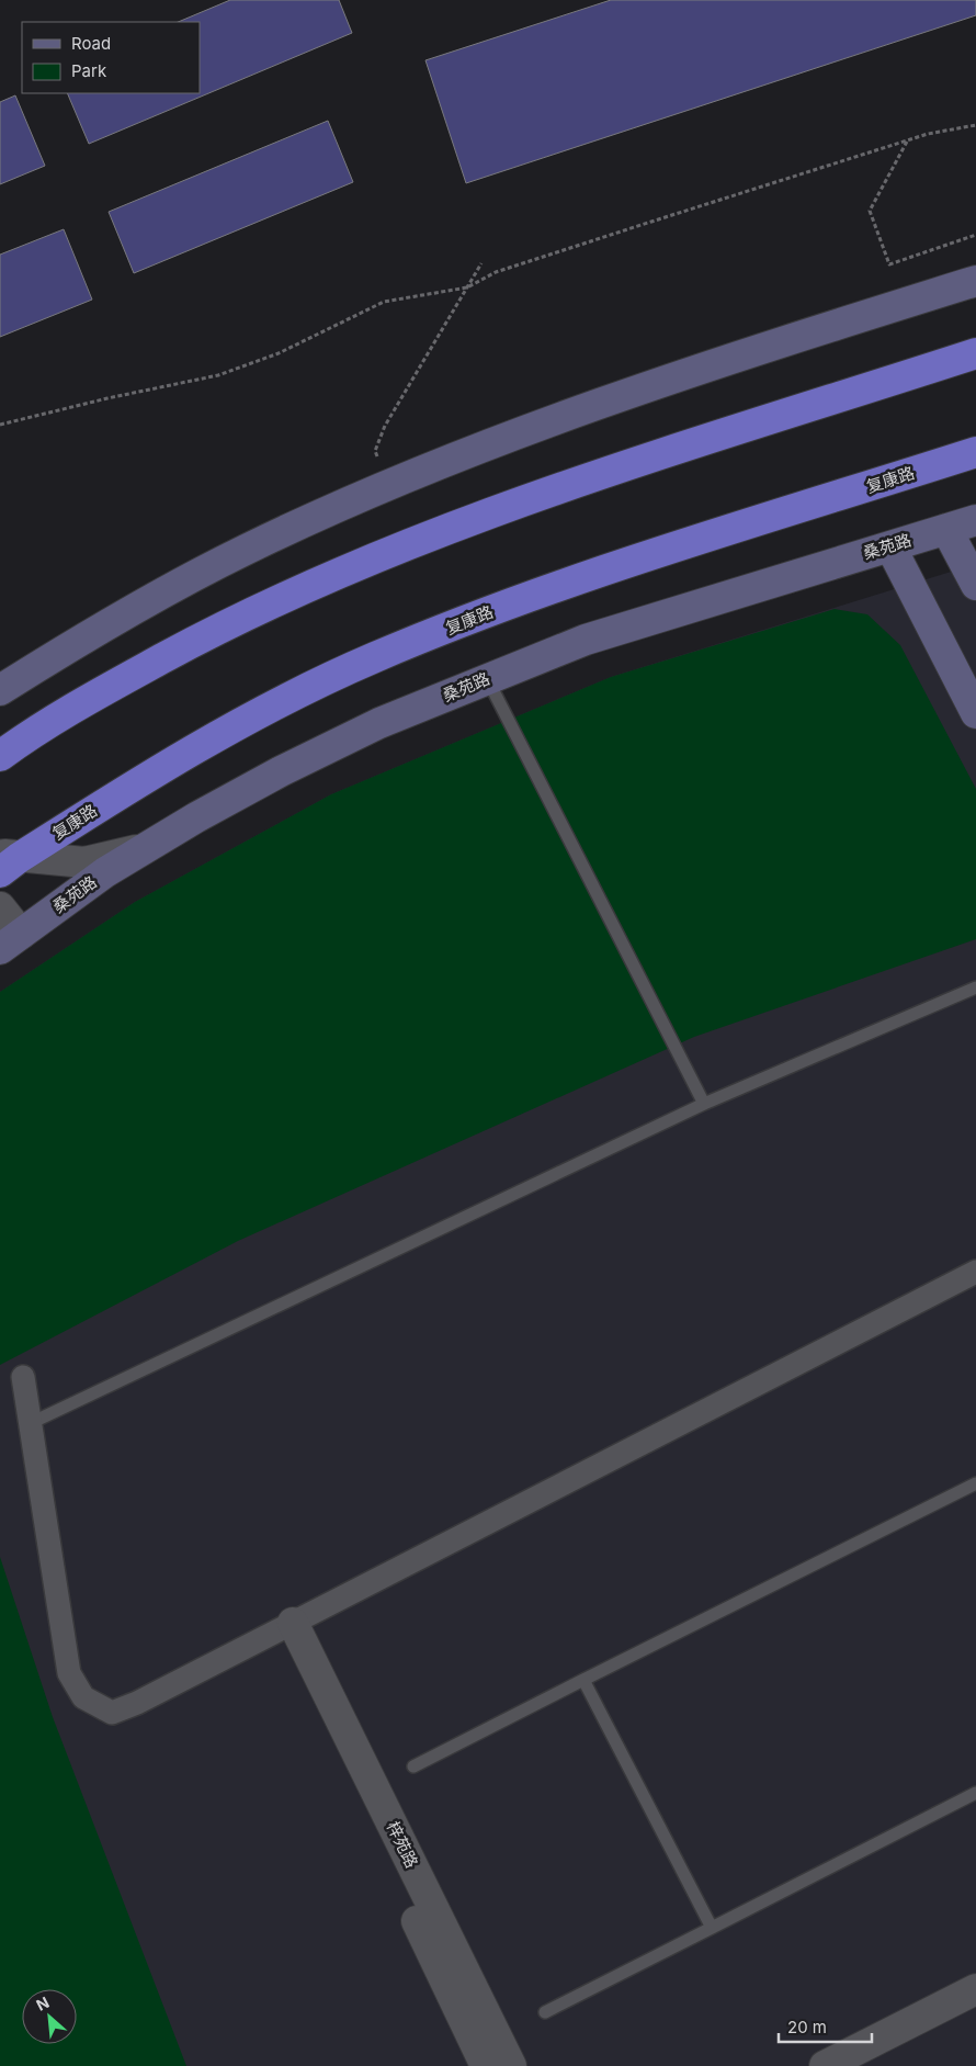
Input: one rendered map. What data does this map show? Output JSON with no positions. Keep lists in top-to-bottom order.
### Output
{
  "streets": {
    "highway": ["复康路"],
    "main road": ["桑苑路"],
    "street": ["梓苑路"]
  },
  "legend": ["Road", "Park"],
  "scale_bar": "20 m",
  "north": "top left"
}
